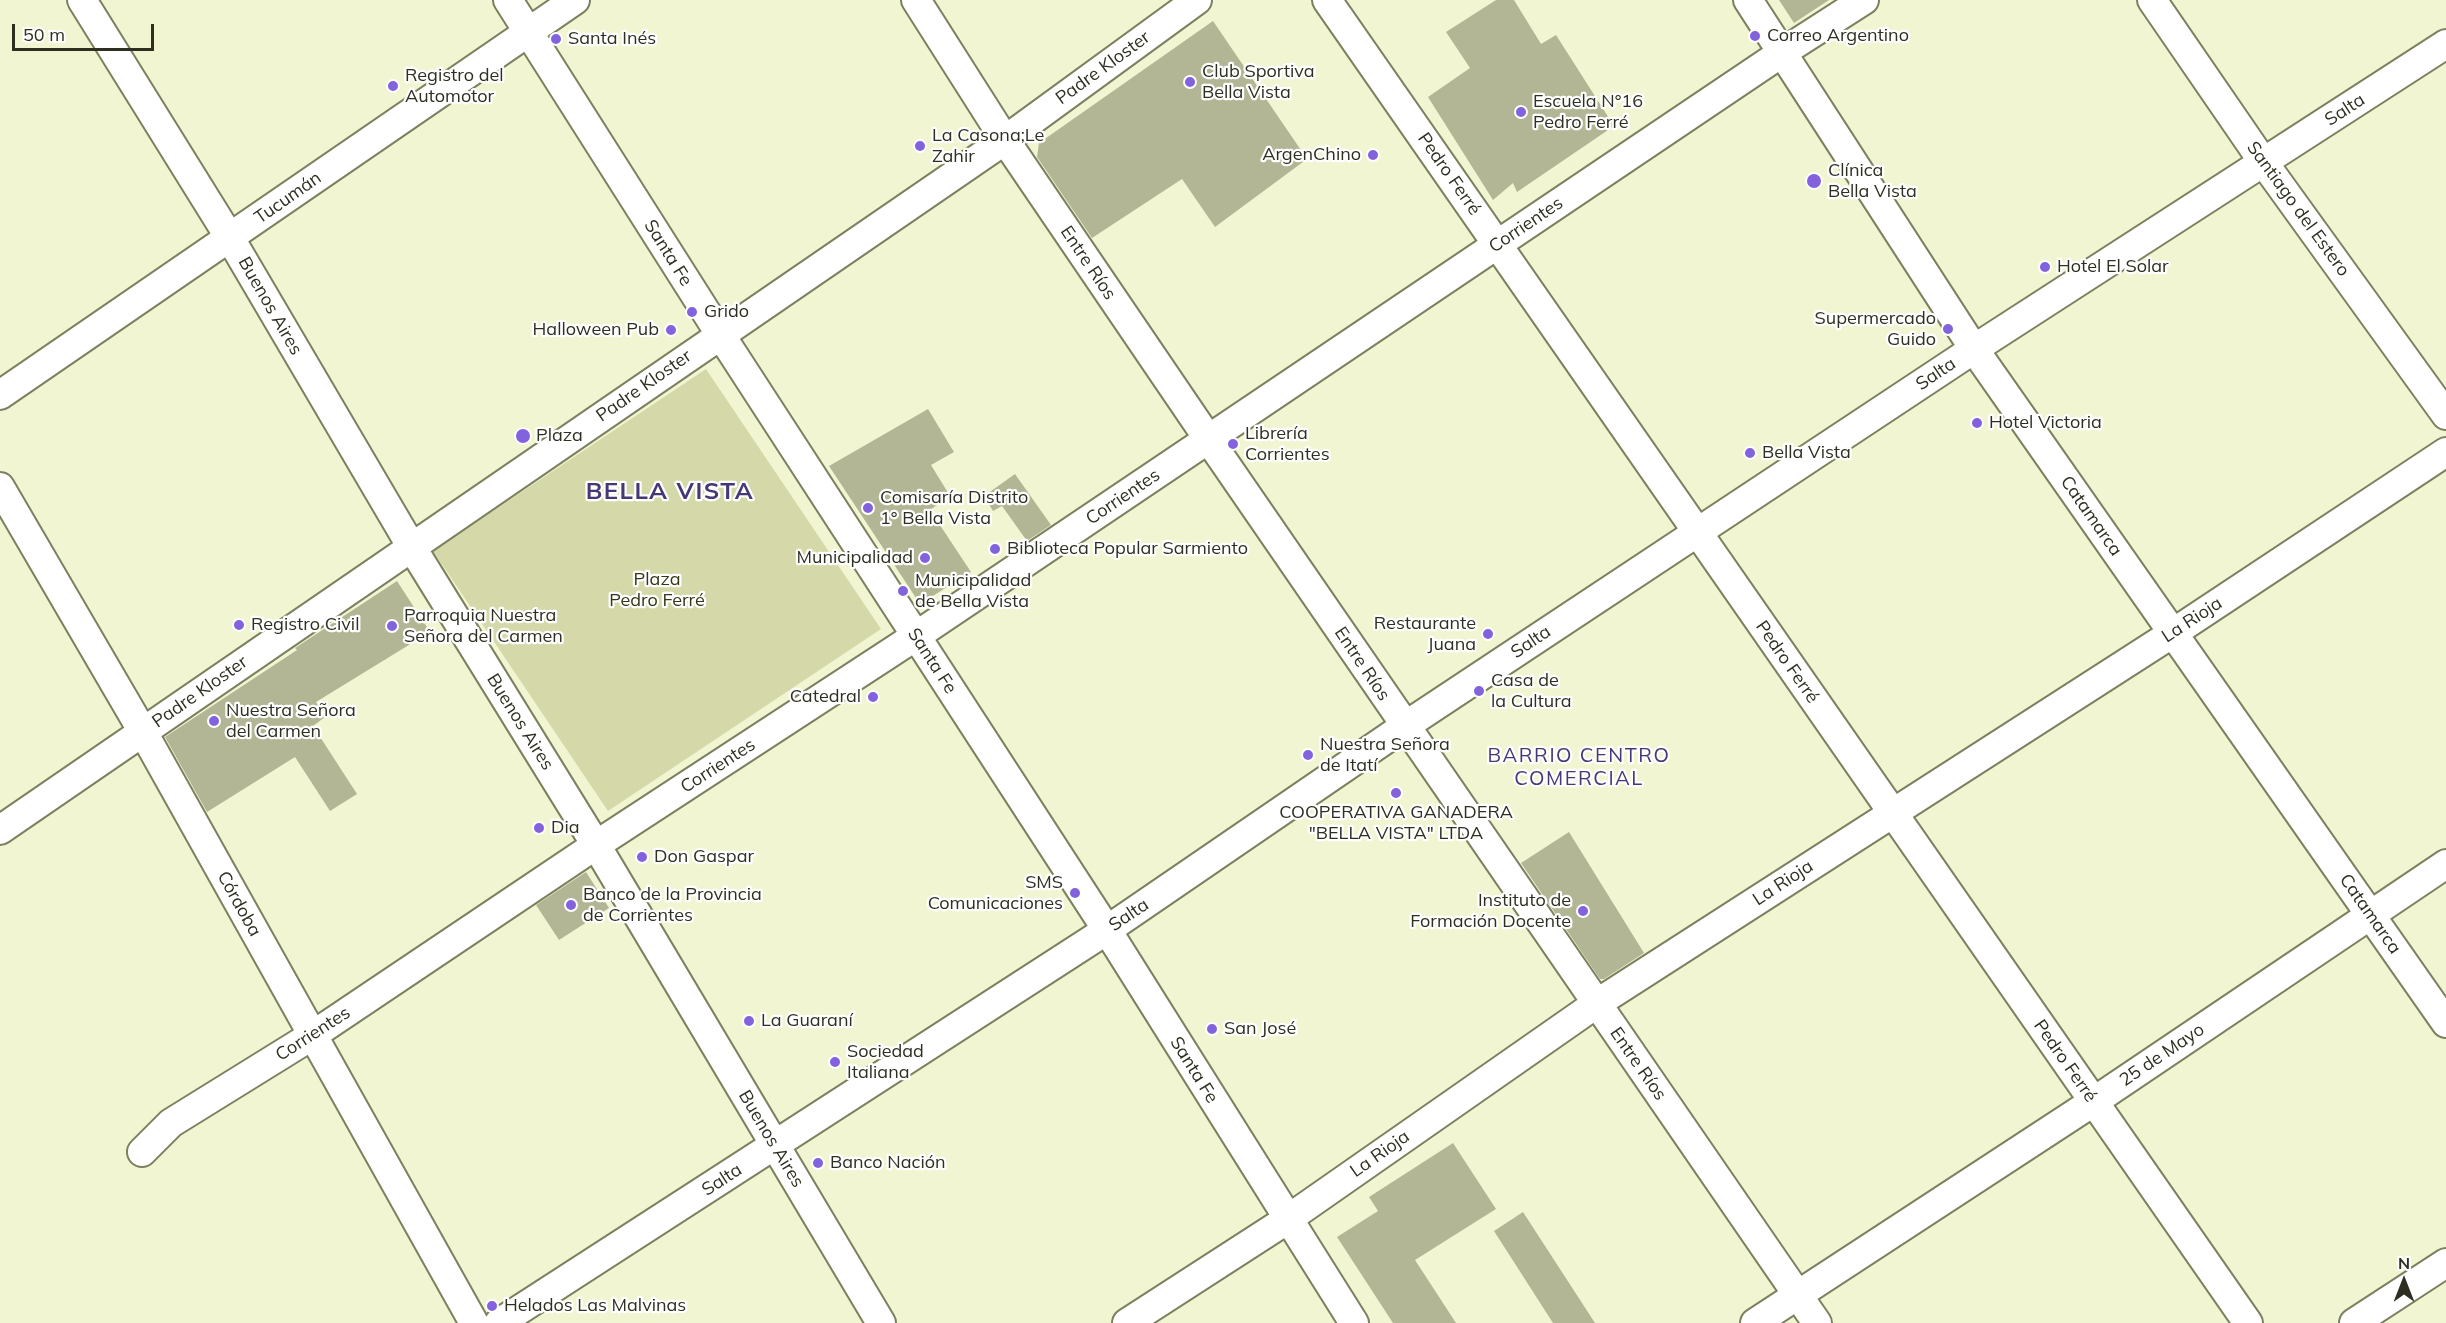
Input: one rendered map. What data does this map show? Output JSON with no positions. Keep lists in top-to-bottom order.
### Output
{
  "streets": {
    "street": [
      "Padre Kloster",
      "Salta",
      "Pedro Ferré",
      "Tucumán",
      "Santiago del Estero",
      "Corrientes",
      "Santa Fe",
      "Entre Ríos",
      "Buenos Aires",
      "Catamarca",
      "La Rioja",
      "Córdoba",
      "25 de Mayo"
    ]
  },
  "crossings": [
    ["Padre Kloster", "Santa Fe"],
    ["Padre Kloster", "Entre Ríos"],
    ["Padre Kloster", "Buenos Aires"],
    ["Padre Kloster", "Córdoba"],
    ["Salta", "Pedro Ferré"],
    ["Salta", "Santiago del Estero"],
    ["Salta", "Santa Fe"],
    ["Salta", "Entre Ríos"],
    ["Salta", "Buenos Aires"],
    ["Salta", "Catamarca"],
    ["Pedro Ferré", "Corrientes"],
    ["Pedro Ferré", "La Rioja"],
    ["Pedro Ferré", "25 de Mayo"],
    ["Tucumán", "Santa Fe"],
    ["Tucumán", "Buenos Aires"],
    ["Corrientes", "Santa Fe"],
    ["Corrientes", "Entre Ríos"],
    ["Corrientes", "Buenos Aires"],
    ["Corrientes", "Catamarca"],
    ["Corrientes", "Córdoba"],
    ["Santa Fe", "La Rioja"],
    ["Entre Ríos", "La Rioja"],
    ["Entre Ríos", "25 de Mayo"],
    ["Catamarca", "La Rioja"],
    ["Catamarca", "25 de Mayo"]
  ],
  "districts": ["BELLA VISTA", "BARRIO CENTRO COMERCIAL"],
  "parks": ["Plaza Pedro Ferré"],
  "places": [
    "Correo Argentino",
    "Santa Inés",
    "Club Sportiva Bella Vista",
    "Registro del Automotor",
    "Escuela N°16 Pedro Ferré",
    "La Casona;Le Zahir",
    "ArgenChino",
    "Clínica Bella Vista",
    "Hotel El Solar",
    "Grido",
    "Supermercado Guido",
    "Halloween Pub",
    "Hotel Victoria",
    "Plaza",
    "Librería Corrientes",
    "Bella Vista",
    "Comisaría Distrito 1° Bella Vista",
    "Biblioteca Popular Sarmiento",
    "Municipalidad",
    "Municipalidad de Bella Vista",
    "Registro Civil",
    "Parroquia Nuestra Señora del Carmen",
    "Restaurante Juana",
    "Casa de la Cultura",
    "Catedral",
    "Nuestra Señora del Carmen",
    "Nuestra Señora de Itatí",
    "COOPERATIVA GANADERA \"BELLA VISTA\" LTDA",
    "Dia",
    "Don Gaspar",
    "SMS Comunicaciones",
    "Banco de la Provincia de Corrientes",
    "Instituto de Formación Docente",
    "La Guaraní",
    "San José",
    "Sociedad Italiana",
    "Banco Nación",
    "Helados Las Malvinas"
  ],
  "scale_bar": "50 m",
  "north": "top"
}
